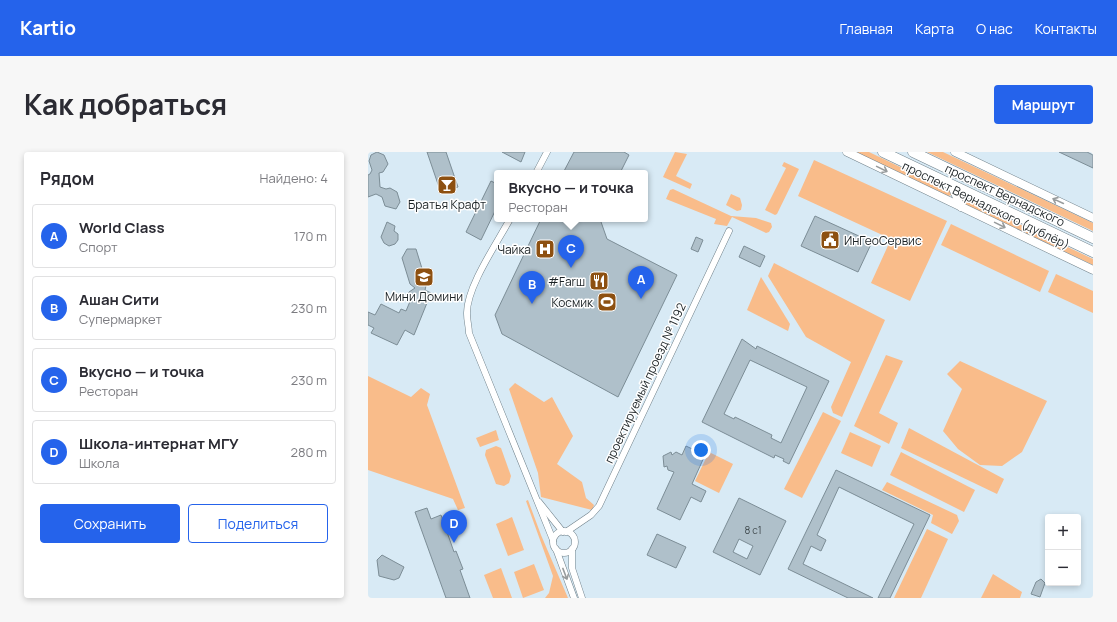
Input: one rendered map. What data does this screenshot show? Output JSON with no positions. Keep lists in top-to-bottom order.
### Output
{
  "streets": {
    "main road": ["проспект Вернадского"],
    "street": ["проспект Вернадского (дублёр)", "проектируемый проезд № 1192"]
  },
  "places": {
    "bar": ["Братья Крафт"],
    "public building": ["ИнГеоСервис"],
    "hospital": ["Чайка"],
    "school or university": ["Мини Домини"],
    "restaurant": ["#Farш"],
    "sports": ["Космик"]
  },
  "house_numbers": ["8 с1"],
  "page": {
    "header": "Kartio",
    "nav": [
      "Главная",
      "Карта",
      "О нас",
      "Контакты"
    ],
    "title": "Как добраться",
    "buttons": [
      "Маршрут",
      ["Сохранить", "Поделиться"]
    ],
    "heading": ["Рядом", "Найдено: 4"],
    "popup": ["Вкусно — и точка", "Ресторан"],
    "list": [
      {
        "mark": "A",
        "name": "World Class",
        "note": "Спорт",
        "value": "170 m"
      },
      {
        "mark": "B",
        "name": "Ашан Сити",
        "note": "Супермаркет",
        "value": "230 m"
      },
      {
        "mark": "C",
        "name": "Вкусно — и точка",
        "note": "Ресторан",
        "value": "230 m"
      },
      {
        "mark": "D",
        "name": "Школа-интернат МГУ",
        "note": "Школа",
        "value": "280 m"
      }
    ],
    "pins": [
      "C",
      "A",
      "B",
      "D"
    ],
    "map_buttons": ["+", "−"]
  }
}
